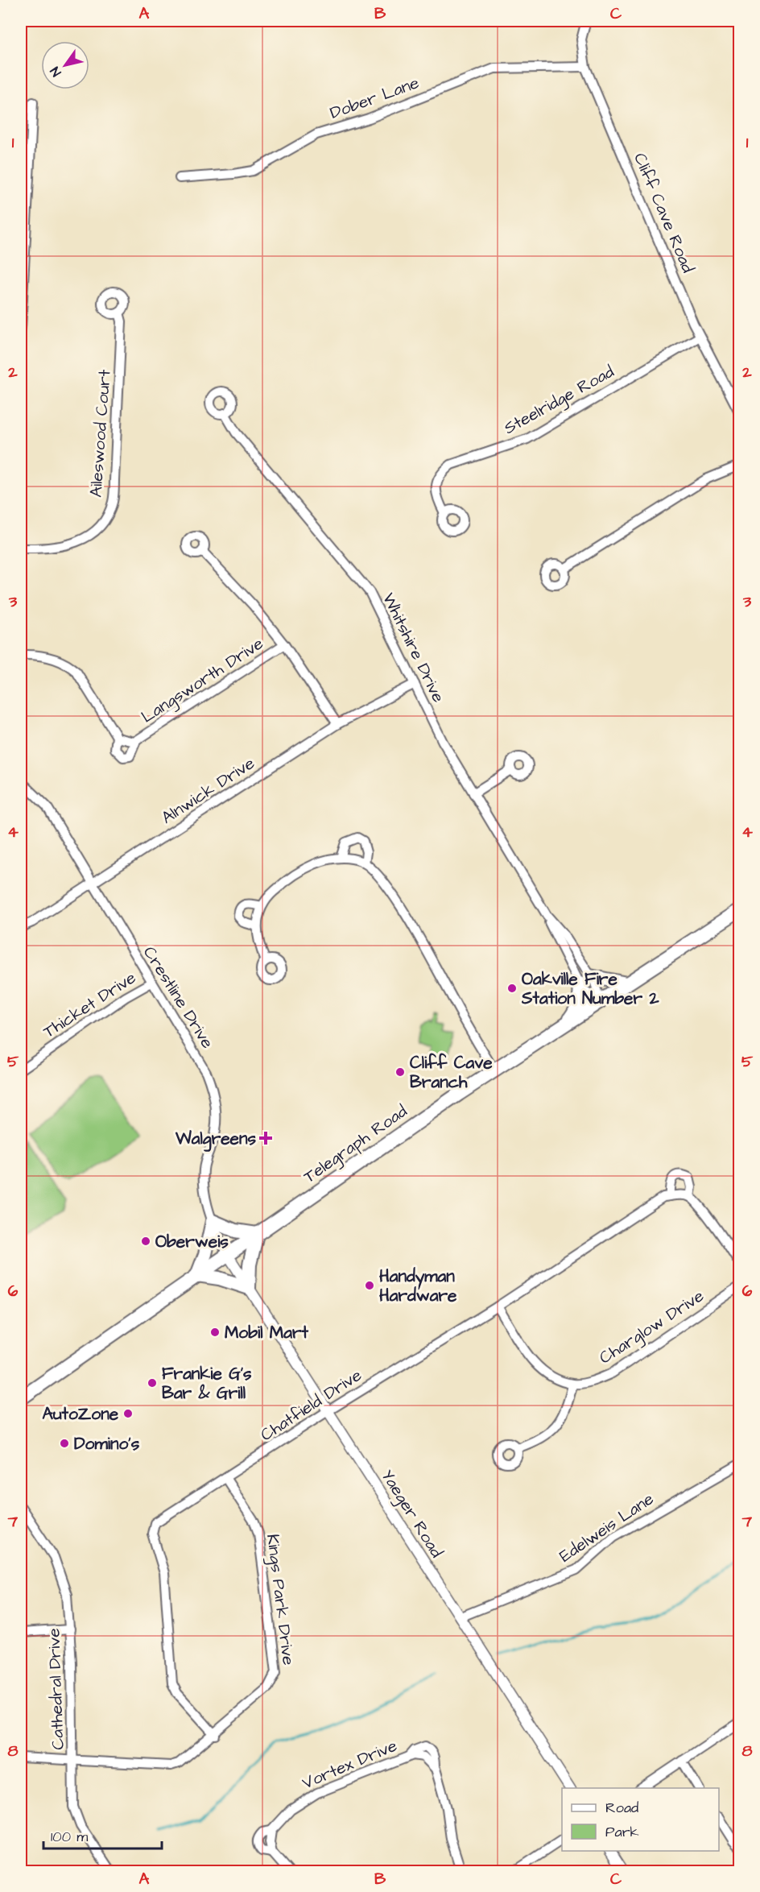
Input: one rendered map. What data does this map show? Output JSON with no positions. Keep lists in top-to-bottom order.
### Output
{
  "streets": {
    "main road": ["Telegraph Road"],
    "street": [
      "Dober Lane",
      "Cliff Cave Road",
      "Steelridge Road",
      "Aileswood Court",
      "Whitshire Drive",
      "Langsworth Drive",
      "Alnwick Drive",
      "Crestline Drive",
      "Thicket Drive",
      "Charglow Drive",
      "Chatfield Drive",
      "Yaeger Road",
      "Edelweis Lane",
      "Kings Park Drive",
      "Cathedral Drive",
      "Vortex Drive"
    ]
  },
  "crossings": [
    ["Dober Lane", "Cliff Cave Road"],
    ["Cliff Cave Road", "Steelridge Road"],
    ["Whitshire Drive", "Alnwick Drive"],
    ["Whitshire Drive", "Telegraph Road"],
    ["Alnwick Drive", "Crestline Drive"],
    ["Crestline Drive", "Thicket Drive"],
    ["Crestline Drive", "Telegraph Road"],
    ["Crestline Drive", "Yaeger Road"],
    ["Telegraph Road", "Yaeger Road"],
    ["Chatfield Drive", "Yaeger Road"],
    ["Chatfield Drive", "Kings Park Drive"],
    ["Yaeger Road", "Edelweis Lane"],
    ["Kings Park Drive", "Cathedral Drive"]
  ],
  "places": {
    "other": [
      "Oakville Fire Station Number 2",
      "Cliff Cave Branch",
      "Oberweis",
      "Handyman Hardware",
      "Mobil Mart",
      "Frankie G's Bar & Grill",
      "AutoZone",
      "Domino's"
    ],
    "health": ["Walgreens"]
  },
  "legend": ["Road", "Park"],
  "scale_bar": "100 m",
  "north": "bottom left",
  "grid": {
    "columns": ["A", "B", "C"],
    "rows": [
      "1",
      "2",
      "3",
      "4",
      "5",
      "6",
      "7",
      "8"
    ]
  }
}
